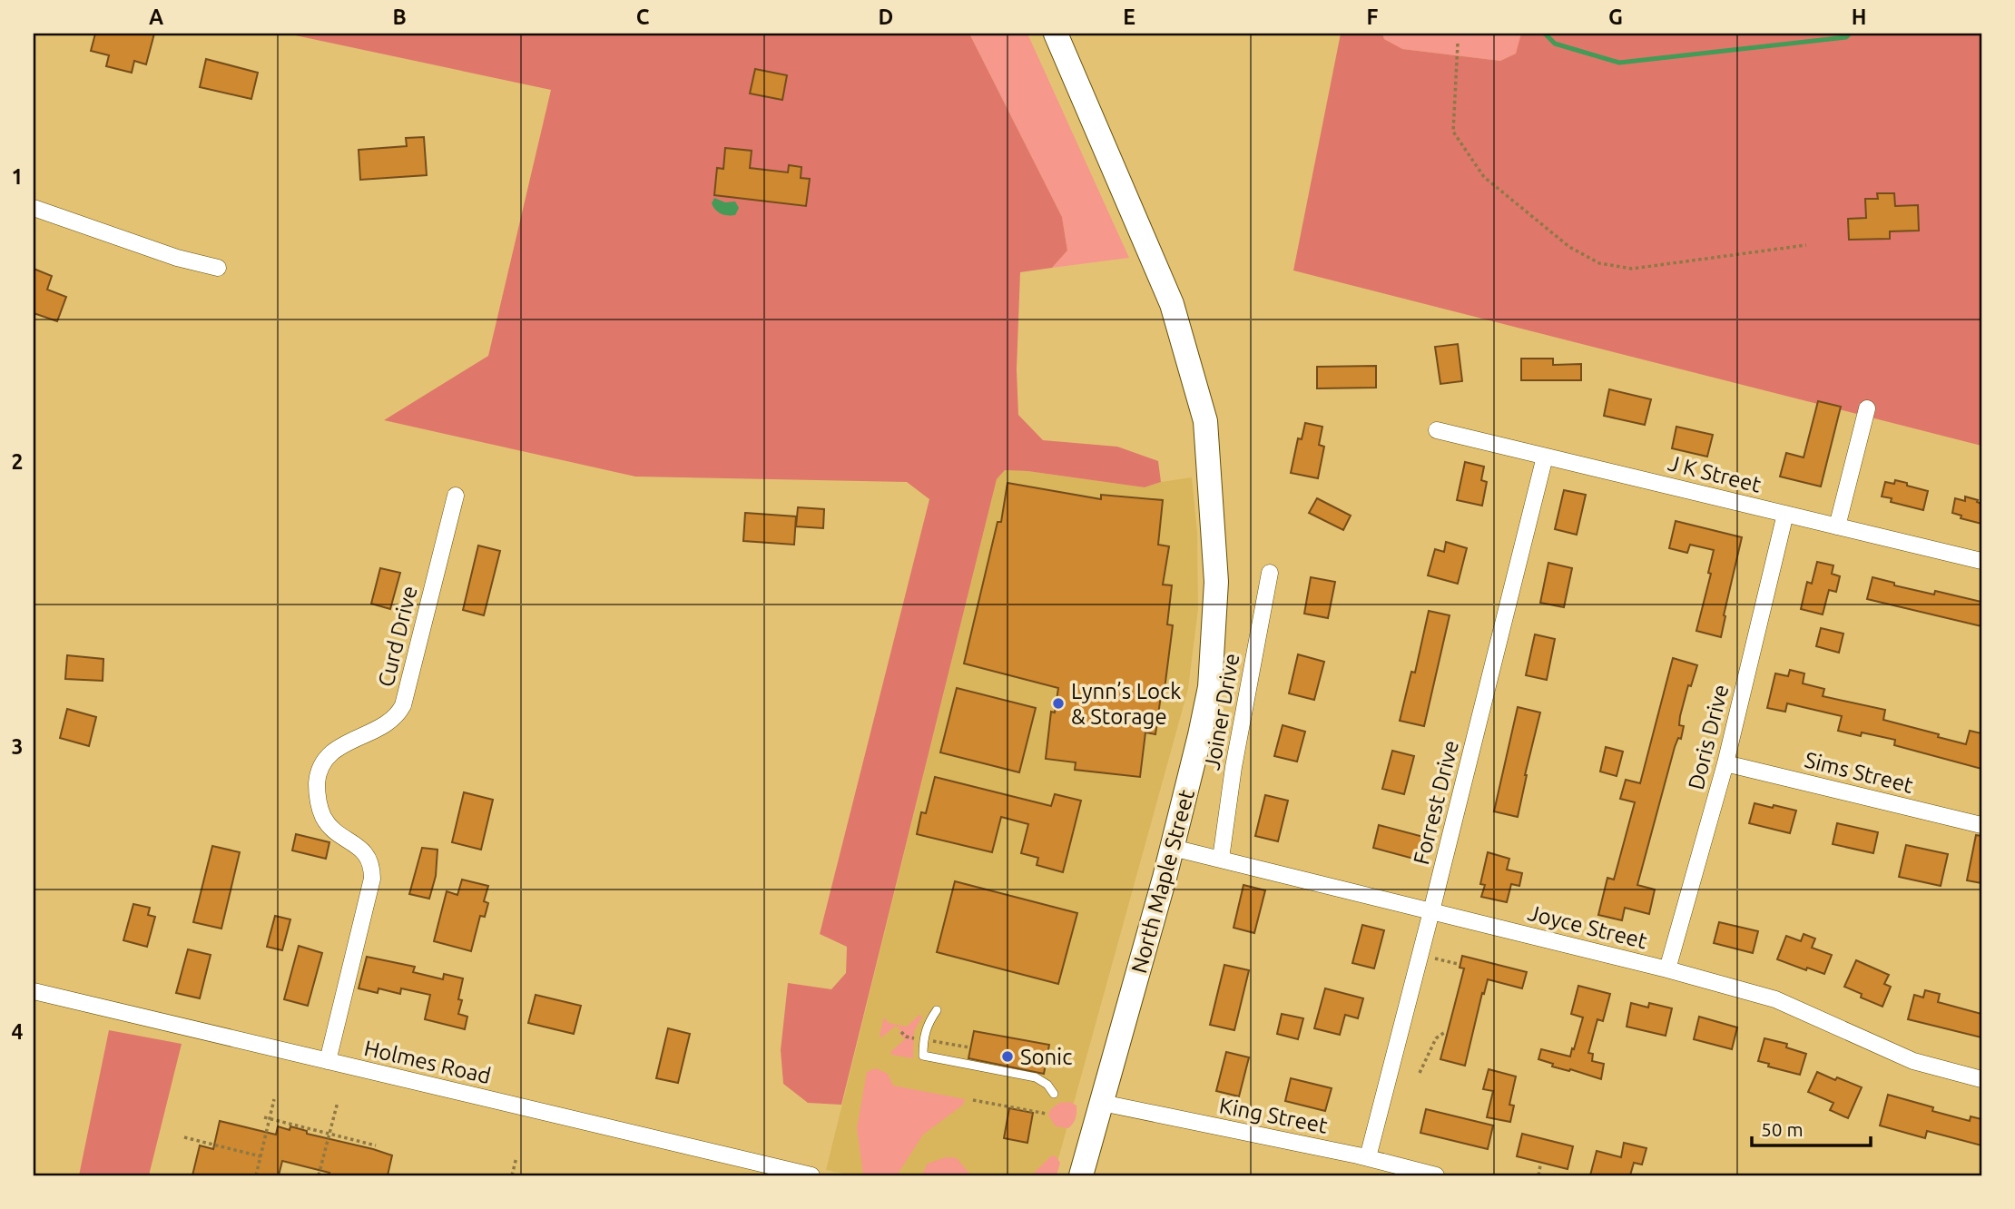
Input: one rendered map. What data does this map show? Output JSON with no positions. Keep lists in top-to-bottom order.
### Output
{
  "streets": {
    "main road": ["North Maple Street"],
    "street": [
      "J K Street",
      "Curd Drive",
      "Joiner Drive",
      "Doris Drive",
      "Sims Street",
      "Forrest Drive",
      "Joyce Street",
      "Holmes Road",
      "King Street"
    ]
  },
  "crossings": [
    ["J K Street", "Doris Drive"],
    ["J K Street", "Forrest Drive"],
    ["Curd Drive", "Holmes Road"],
    ["Joiner Drive", "Joyce Street"],
    ["Doris Drive", "Sims Street"],
    ["Doris Drive", "Joyce Street"],
    ["Forrest Drive", "Joyce Street"],
    ["Forrest Drive", "King Street"],
    ["North Maple Street", "Joyce Street"],
    ["North Maple Street", "King Street"]
  ],
  "places": ["Lynn’s Lock & Storage", "Sonic"],
  "scale_bar": "50 m",
  "grid": {
    "columns": [
      "A",
      "B",
      "C",
      "D",
      "E",
      "F",
      "G",
      "H"
    ],
    "rows": [
      "1",
      "2",
      "3",
      "4"
    ]
  }
}
